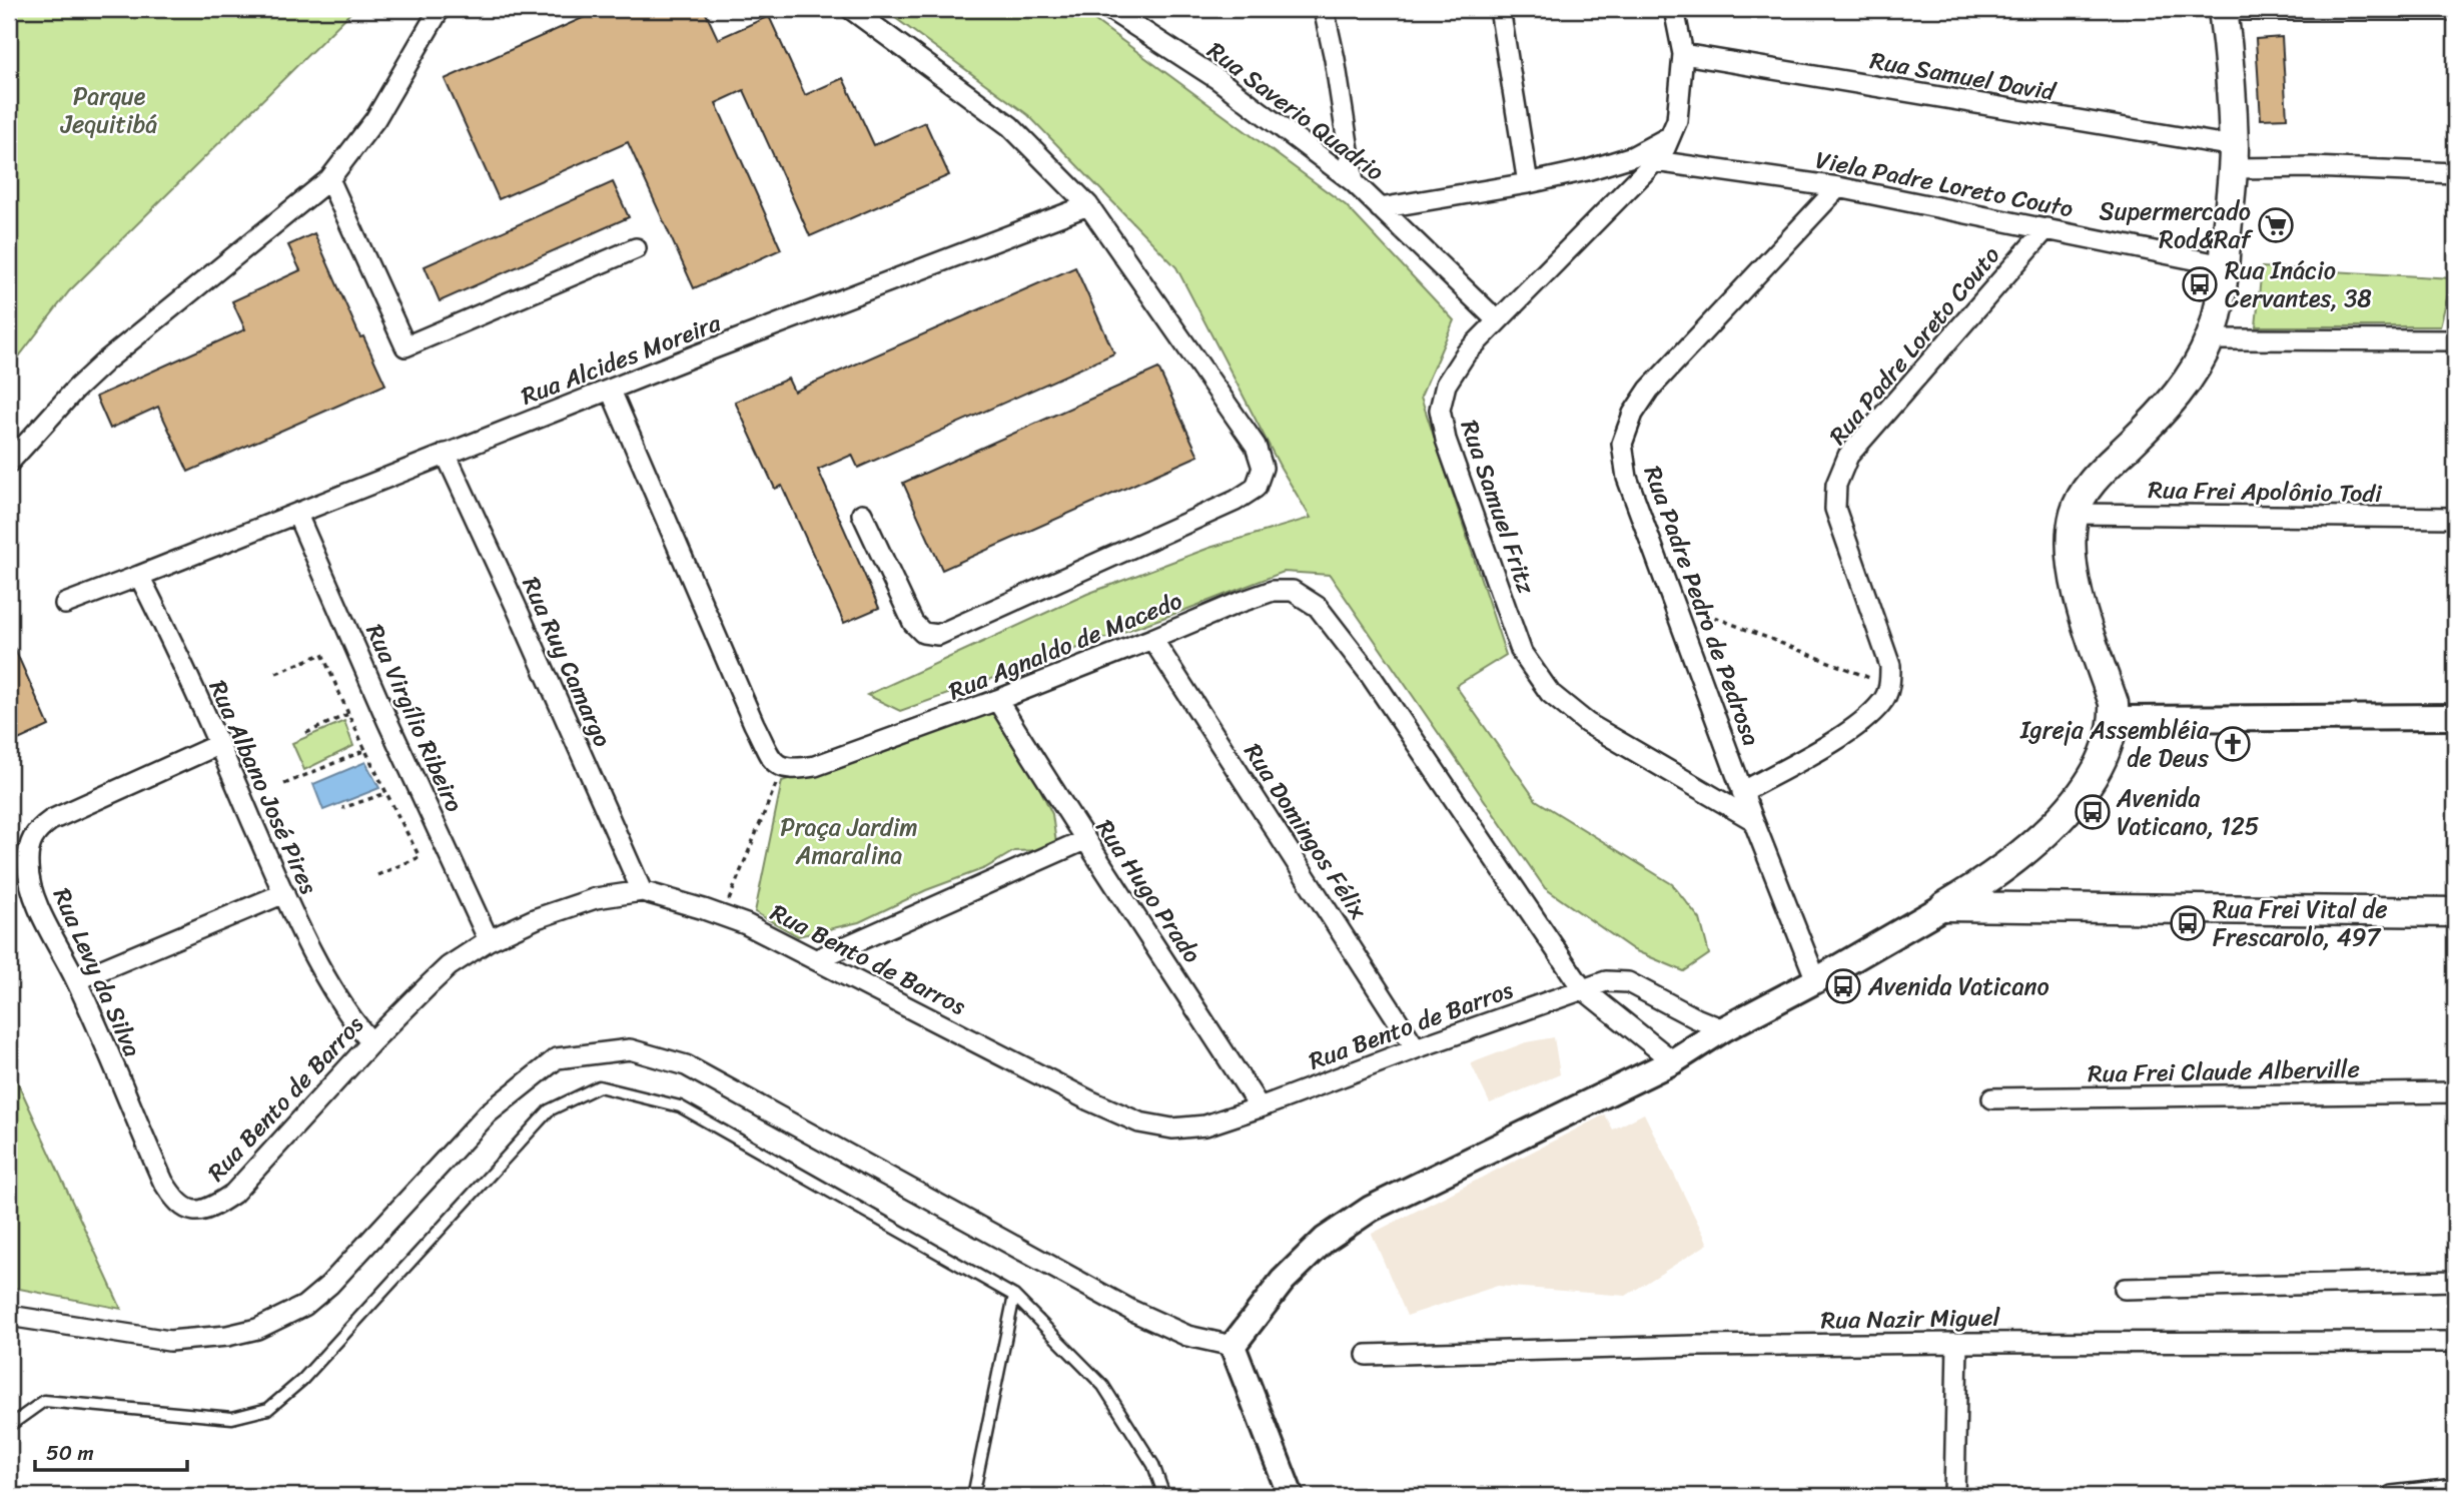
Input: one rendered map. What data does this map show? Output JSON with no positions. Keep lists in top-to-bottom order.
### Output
{
  "streets": {
    "street": [
      "Rua Samuel David",
      "Rua Saverio Quadrio",
      "Viela Padre Loreto Couto",
      "Rua Padre Loreto Couto",
      "Rua Alcides Moreira",
      "Rua Frei Apolônio Todi",
      "Rua Samuel Fritz",
      "Rua Padre Pedro de Pedrosa",
      "Rua Agnaldo de Macedo",
      "Rua Ruy Camargo",
      "Rua Virgílio Ribeiro",
      "Rua Albano José Pires",
      "Rua Domingos Félix",
      "Rua Hugo Prado",
      "Rua Bento de Barros",
      "Rua Levy da Silva",
      "Rua Frei Claude Alberville",
      "Rua Nazir Miguel"
    ]
  },
  "crossings": [
    ["Rua Samuel David", "Rua Samuel Fritz"],
    ["Rua Saverio Quadrio", "Rua Samuel Fritz"],
    ["Viela Padre Loreto Couto", "Rua Padre Loreto Couto"],
    ["Viela Padre Loreto Couto", "Rua Samuel Fritz"],
    ["Viela Padre Loreto Couto", "Rua Padre Pedro de Pedrosa"],
    ["Rua Alcides Moreira", "Rua Ruy Camargo"],
    ["Rua Alcides Moreira", "Rua Virgílio Ribeiro"],
    ["Rua Alcides Moreira", "Rua Albano José Pires"],
    ["Rua Samuel Fritz", "Rua Padre Pedro de Pedrosa"],
    ["Rua Agnaldo de Macedo", "Rua Domingos Félix"],
    ["Rua Agnaldo de Macedo", "Rua Hugo Prado"],
    ["Rua Agnaldo de Macedo", "Rua Bento de Barros"],
    ["Rua Ruy Camargo", "Rua Bento de Barros"],
    ["Rua Virgílio Ribeiro", "Rua Bento de Barros"],
    ["Rua Albano José Pires", "Rua Bento de Barros"],
    ["Rua Albano José Pires", "Rua Levy da Silva"],
    ["Rua Domingos Félix", "Rua Bento de Barros"],
    ["Rua Hugo Prado", "Rua Bento de Barros"],
    ["Rua Bento de Barros", "Rua Levy da Silva"]
  ],
  "parks": ["Parque Jequitibá", "Praça Jardim Amaralina"],
  "places": {
    "supermarket": ["Supermercado Rod&Raf"],
    "bus stop": [
      "Rua Inácio Cervantes, 38",
      "Avenida Vaticano, 125",
      "Rua Frei Vital de Frescarolo, 497",
      "Avenida Vaticano"
    ],
    "church": ["Igreja Assembléia de Deus"]
  },
  "scale_bar": "50 m"
}
